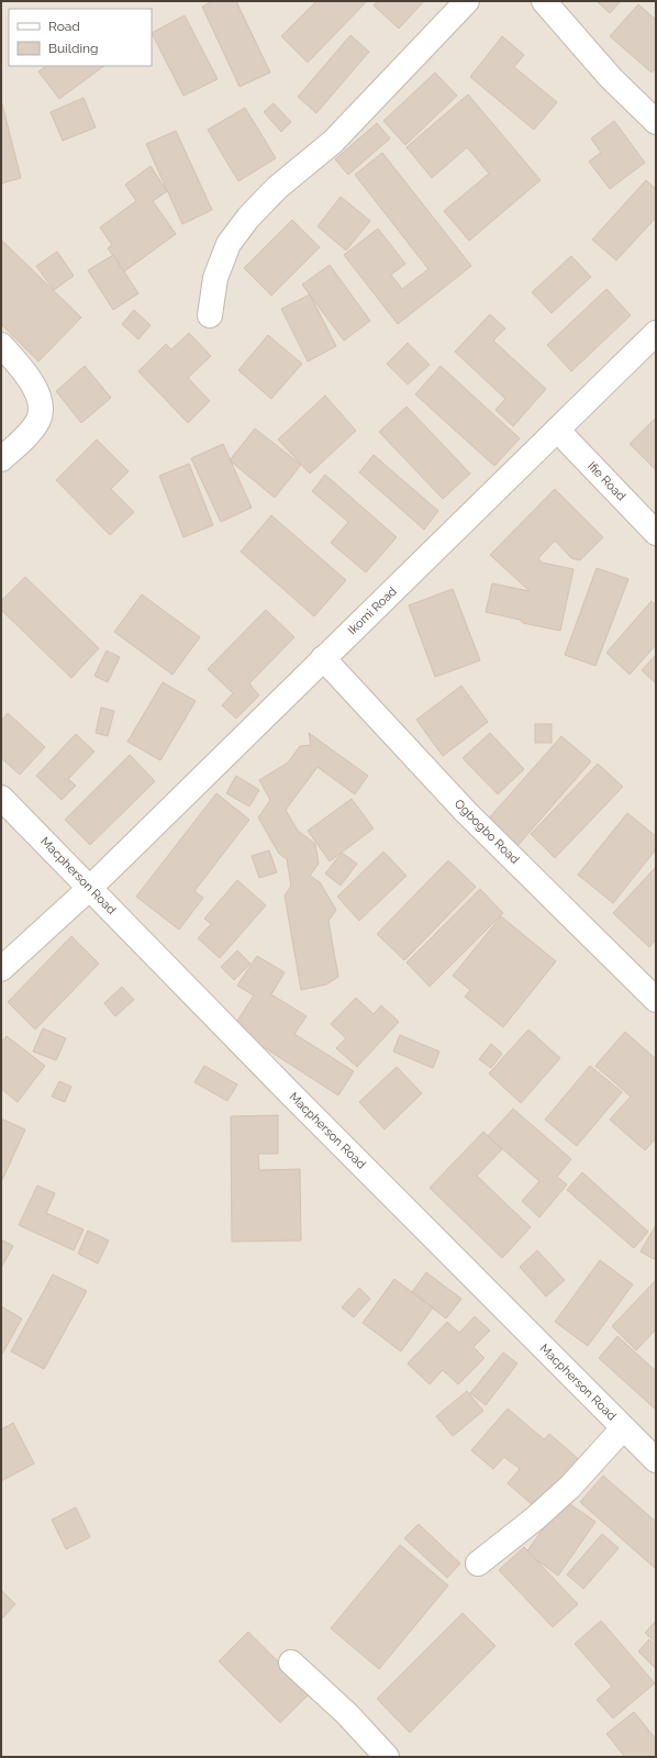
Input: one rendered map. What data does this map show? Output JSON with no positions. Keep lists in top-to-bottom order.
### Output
{
  "streets": {
    "street": [
      "Ifie Road",
      "Ikomi Road",
      "Ogbogbo Road",
      "Macpherson Road"
    ]
  },
  "crossings": [
    ["Ifie Road", "Ikomi Road"],
    ["Ikomi Road", "Ogbogbo Road"],
    ["Ikomi Road", "Macpherson Road"]
  ],
  "legend": ["Road", "Building"]
}
